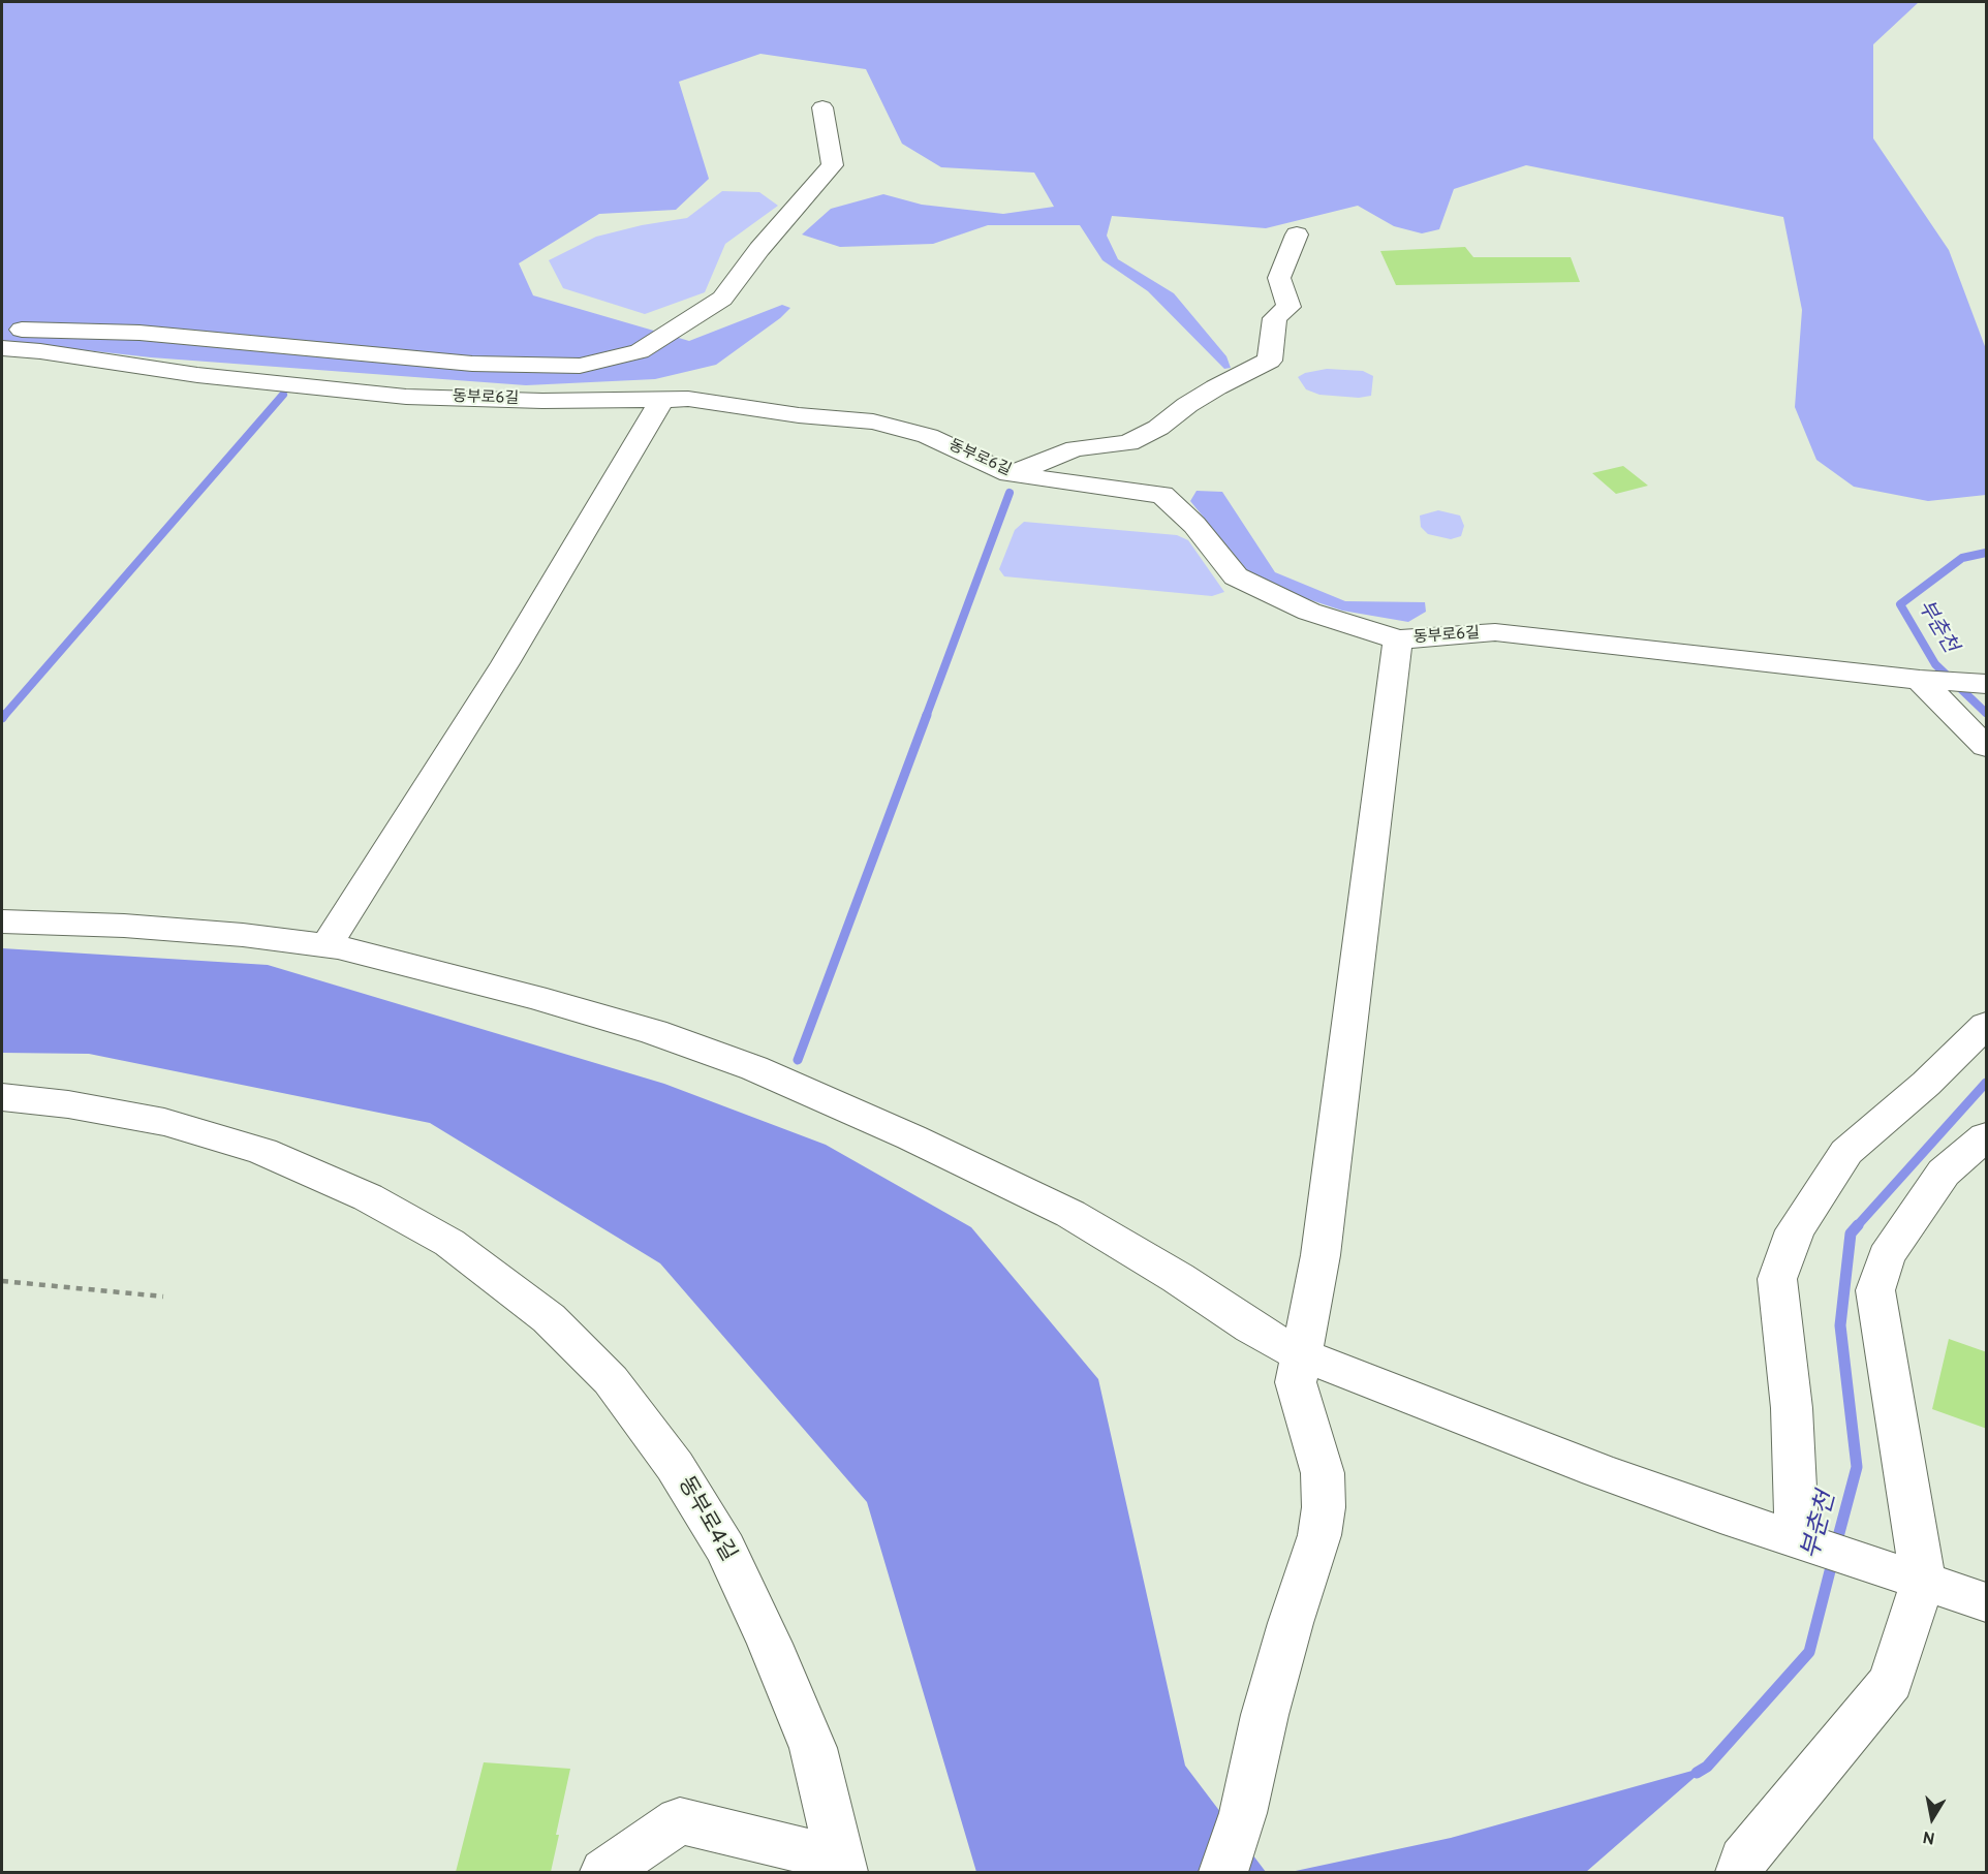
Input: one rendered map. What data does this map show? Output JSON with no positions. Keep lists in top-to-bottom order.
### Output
{
  "streets": {
    "street": ["동부로6길", "동부로4길"]
  },
  "water": ["부춘천"],
  "north": "bottom"
}
